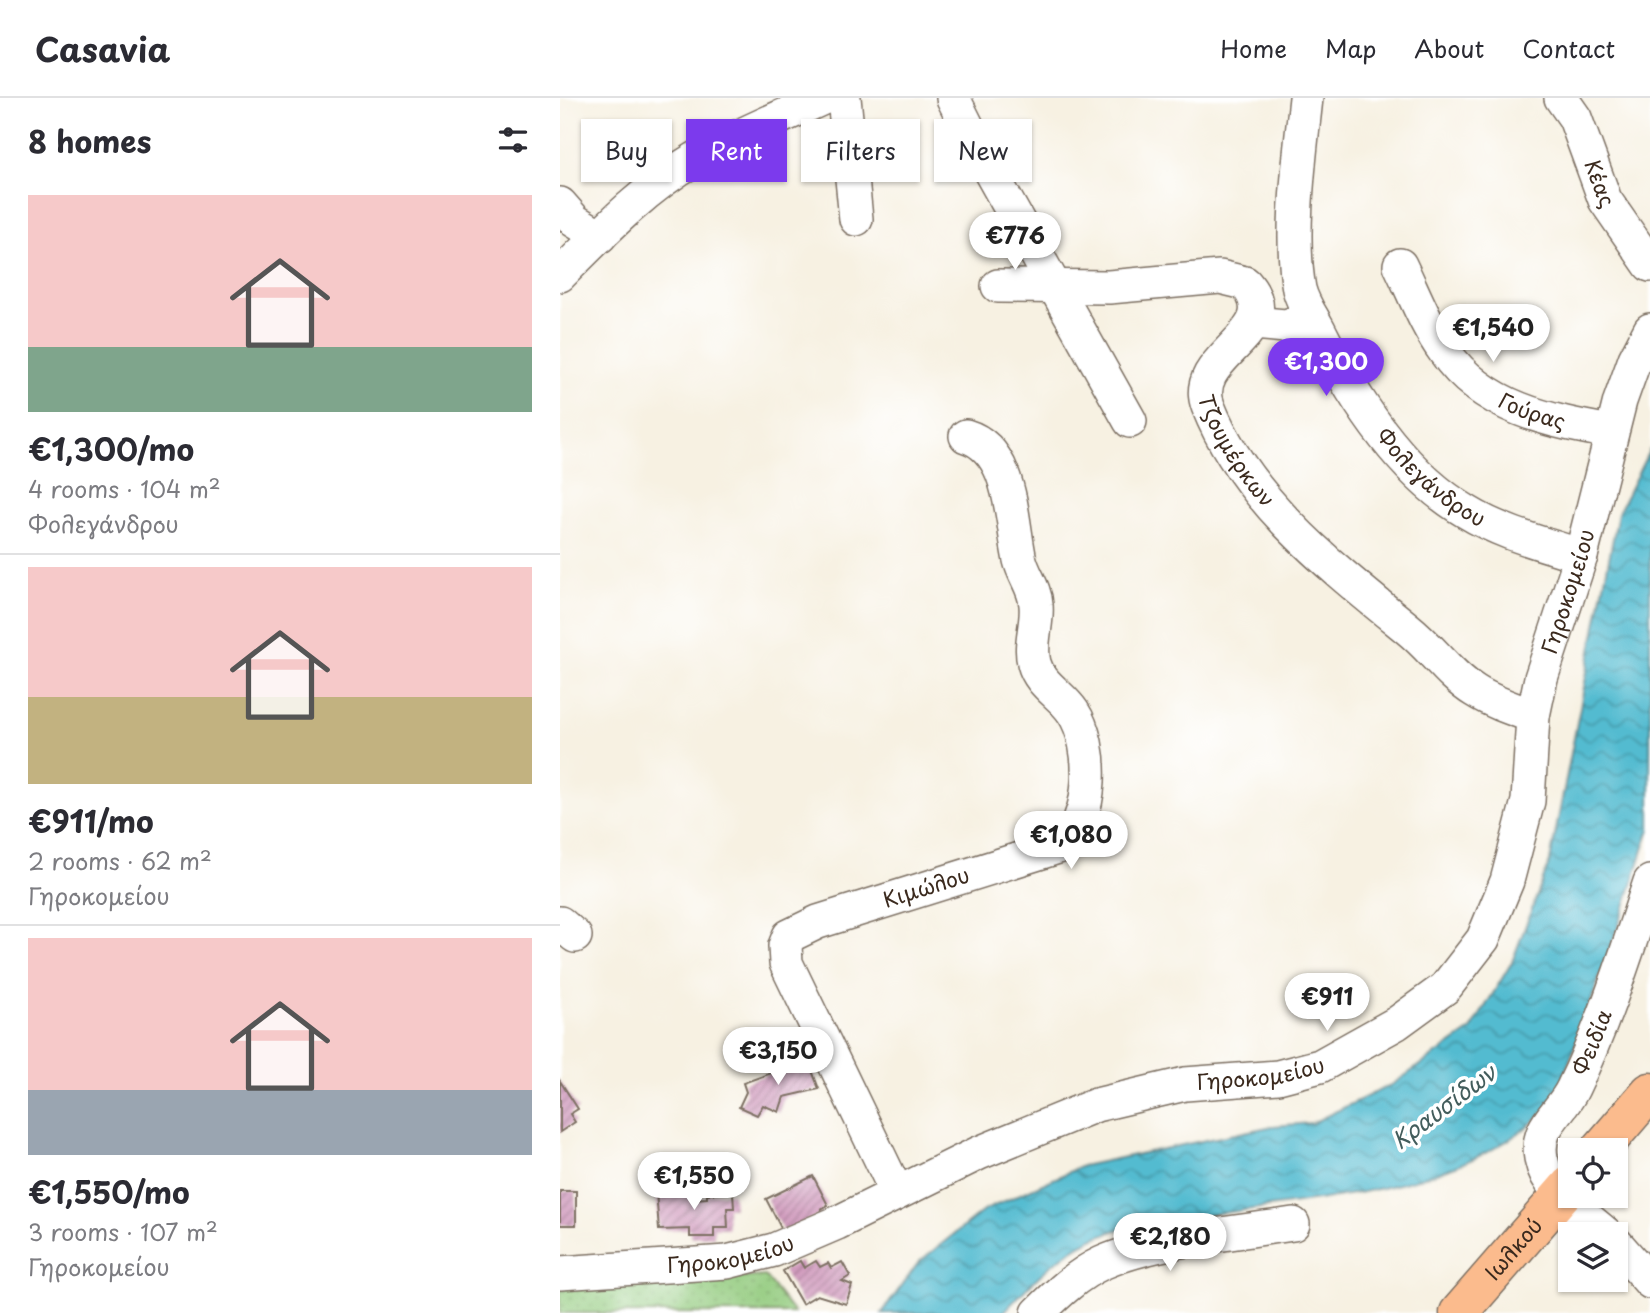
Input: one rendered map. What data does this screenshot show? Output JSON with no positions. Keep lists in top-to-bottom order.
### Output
{
  "streets": {
    "main road": ["Ιωλκού"],
    "street": [
      "Κέας",
      "Γούρας",
      "Τζουμέρκων",
      "Φολεγάνδρου",
      "Γηροκομείου",
      "Κιμώλου",
      "Φειδία"
    ]
  },
  "crossings": [
    ["Γούρας", "Γηροκομείου"],
    ["Τζουμέρκων", "Γηροκομείου"],
    ["Φολεγάνδρου", "Γηροκομείου"],
    ["Γηροκομείου", "Κιμώλου"]
  ],
  "water": ["Κραυσίδων"],
  "page": {
    "header": "Casavia",
    "nav": [
      "Home",
      "Map",
      "About",
      "Contact"
    ],
    "heading": "8 homes",
    "chip": [
      "Buy",
      "Rent",
      "Filters",
      "New"
    ],
    "list": [
      {
        "name": "€1,300/mo",
        "note": "4 rooms · 104 m² · Φολεγάνδρου"
      },
      {
        "name": "€911/mo",
        "note": "2 rooms · 62 m² · Γηροκομείου"
      },
      {
        "name": "€1,550/mo",
        "note": "3 rooms · 107 m² · Γηροκομείου"
      }
    ],
    "price": [
      "€776",
      "€1,540",
      "€1,300",
      "€1,080",
      "€911",
      "€3,150",
      "€1,550",
      "€2,180"
    ]
  }
}
